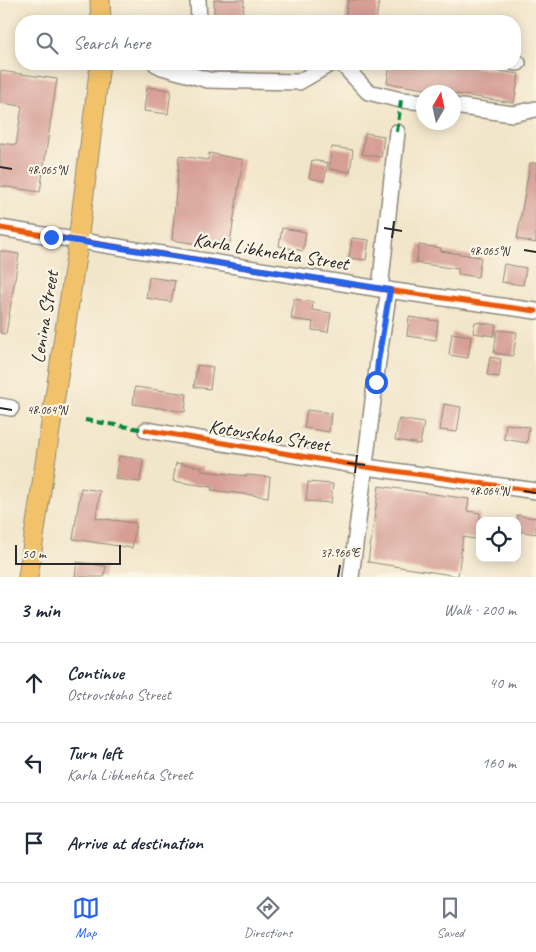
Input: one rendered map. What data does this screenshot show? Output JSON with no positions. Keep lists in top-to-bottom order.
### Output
{
  "streets": {
    "main road": ["Lenina Street"],
    "street": ["Karla Libknehta Street", "Kotovskoho Street"]
  },
  "crossings": [
    ["Karla Libknehta Street", "Lenina Street"]
  ],
  "scale_bar": "50 m",
  "north": "top",
  "page": {
    "search": "Search here",
    "scale": "50 m",
    "heading": ["3 min", "Walk · 200 m"],
    "list": [
      ["Continue", "Ostrovskoho Street", "40 m"],
      ["Turn left", "Karla Libknehta Street", "160 m"],
      "Arrive at destination"
    ],
    "nav": ["Map", "Directions", "Saved"]
  },
  "coordinates": ["48.065°N", "48.064°N", "37.966°E"]
}
